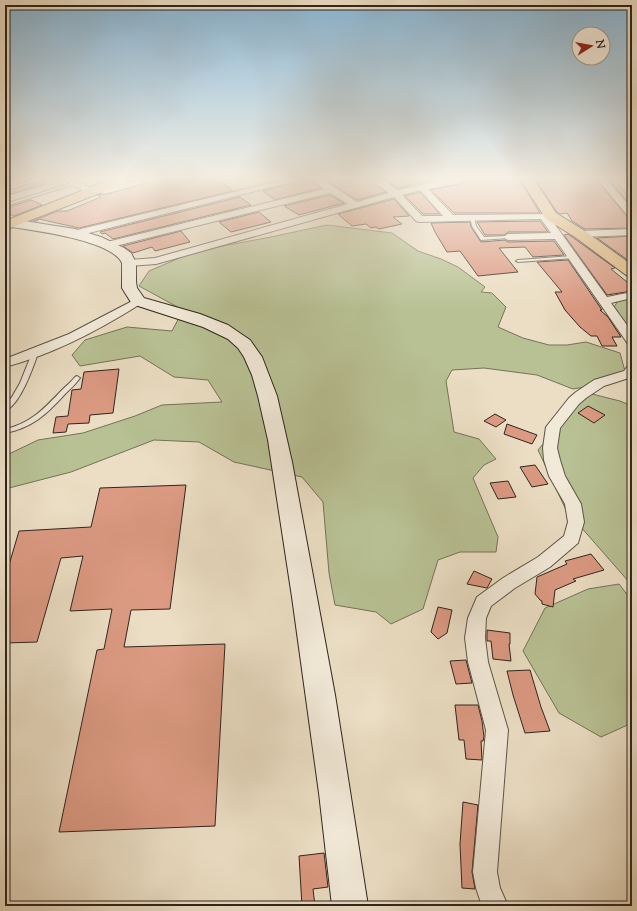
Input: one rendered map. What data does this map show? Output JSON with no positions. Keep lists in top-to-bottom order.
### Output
{
  "north": "right"
}
